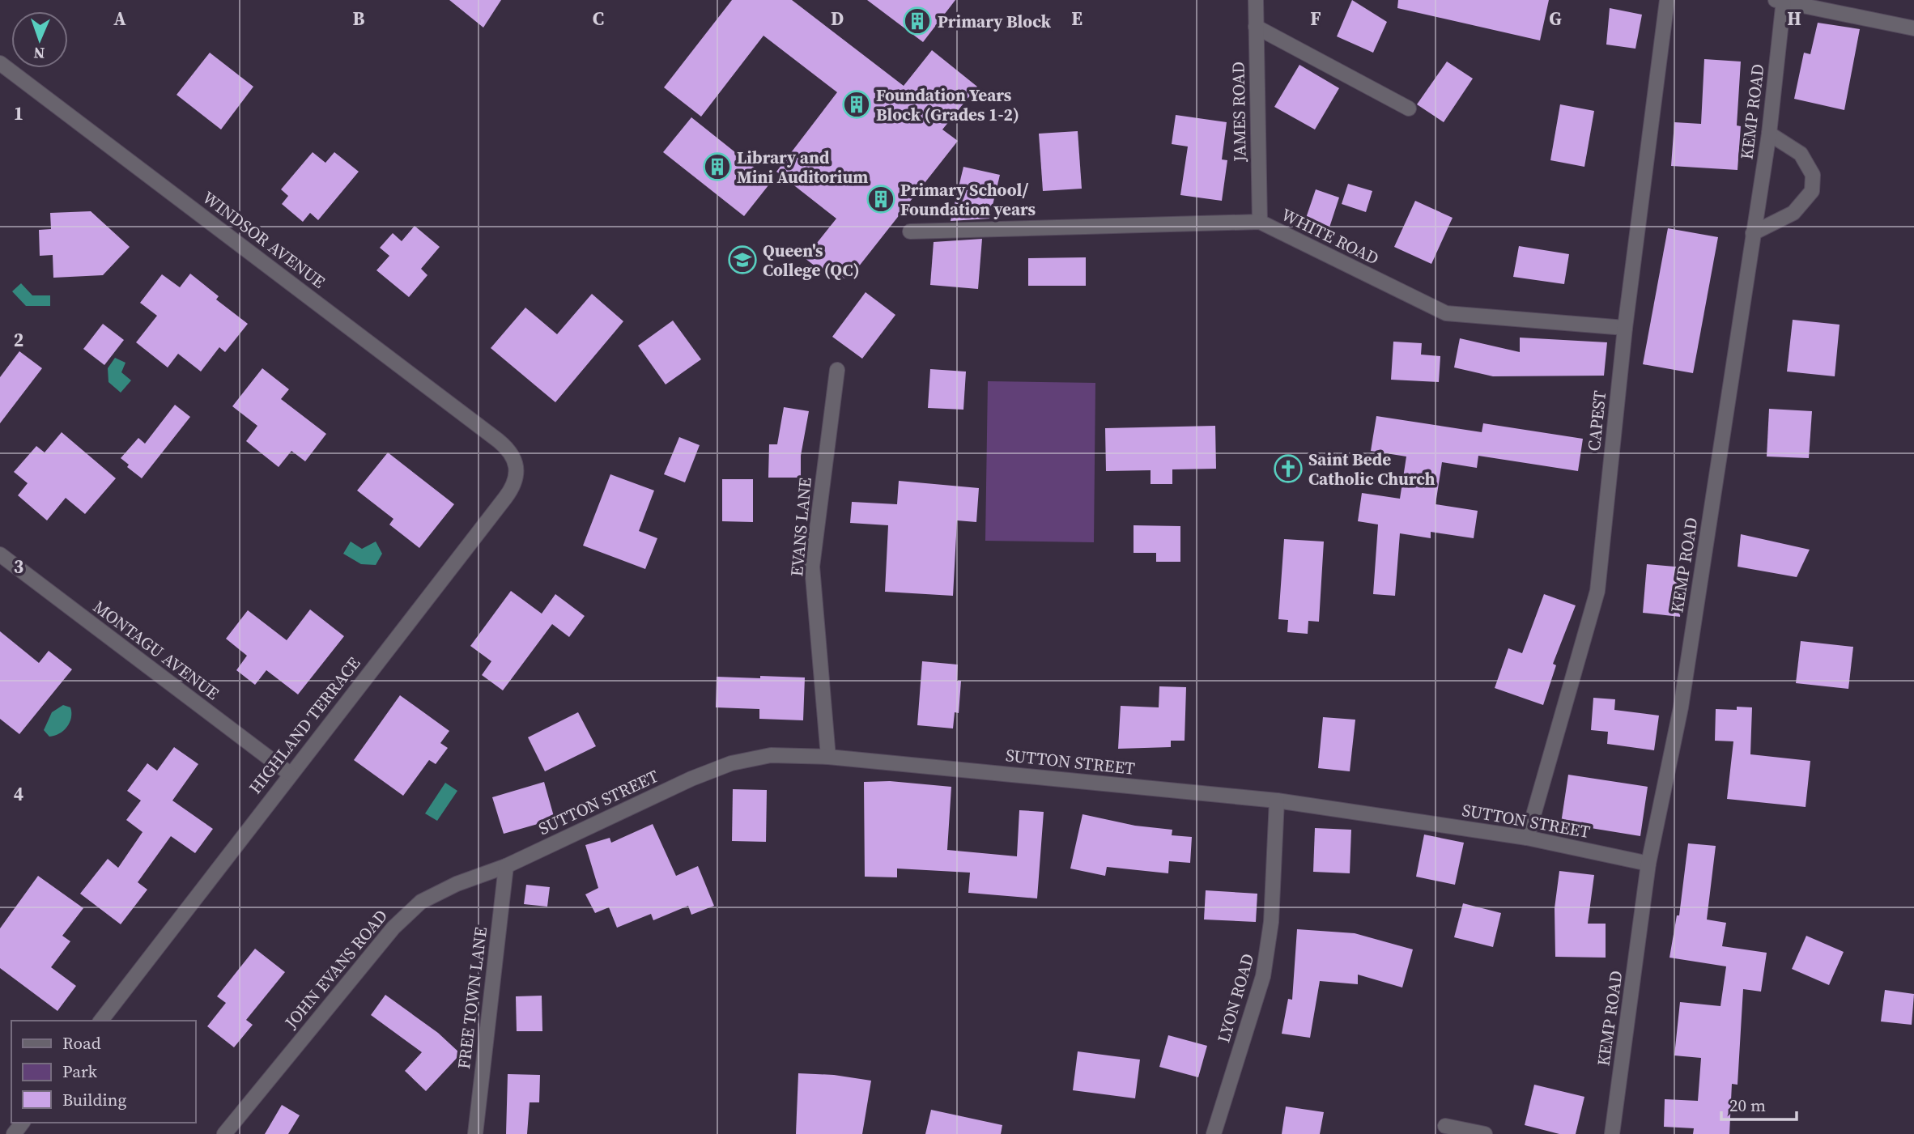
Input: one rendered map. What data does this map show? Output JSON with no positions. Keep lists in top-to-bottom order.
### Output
{
  "streets": {
    "street": [
      "JAMES ROAD",
      "KEMP ROAD",
      "WHITE ROAD",
      "WINDSOR AVENUE",
      "CAPEST",
      "EVANS LANE",
      "MONTAGU AVENUE",
      "HIGHLAND TERRACE",
      "SUTTON STREET",
      "JOHN EVANS ROAD",
      "FREE TOWN LANE",
      "LYON ROAD"
    ]
  },
  "crossings": [
    ["JAMES ROAD", "WHITE ROAD"],
    ["KEMP ROAD", "SUTTON STREET"],
    ["WHITE ROAD", "CAPEST"],
    ["WINDSOR AVENUE", "HIGHLAND TERRACE"],
    ["CAPEST", "SUTTON STREET"],
    ["EVANS LANE", "SUTTON STREET"],
    ["MONTAGU AVENUE", "HIGHLAND TERRACE"],
    ["SUTTON STREET", "JOHN EVANS ROAD"],
    ["SUTTON STREET", "FREE TOWN LANE"],
    ["SUTTON STREET", "LYON ROAD"],
    ["JOHN EVANS ROAD", "FREE TOWN LANE"]
  ],
  "places": {
    "building": [
      "Primary Block",
      "Foundation Years Block (Grades 1-2)",
      "Library and Mini Auditorium",
      "Primary School/ Foundation years"
    ],
    "school or university": ["Queen's College (QC)"],
    "church": ["Saint Bede Catholic Church"]
  },
  "legend": ["Road", "Park", "Building"],
  "scale_bar": "20 m",
  "north": "bottom",
  "grid": {
    "columns": [
      "A",
      "B",
      "C",
      "D",
      "E",
      "F",
      "G",
      "H"
    ],
    "rows": [
      "1",
      "2",
      "3",
      "4"
    ]
  }
}
